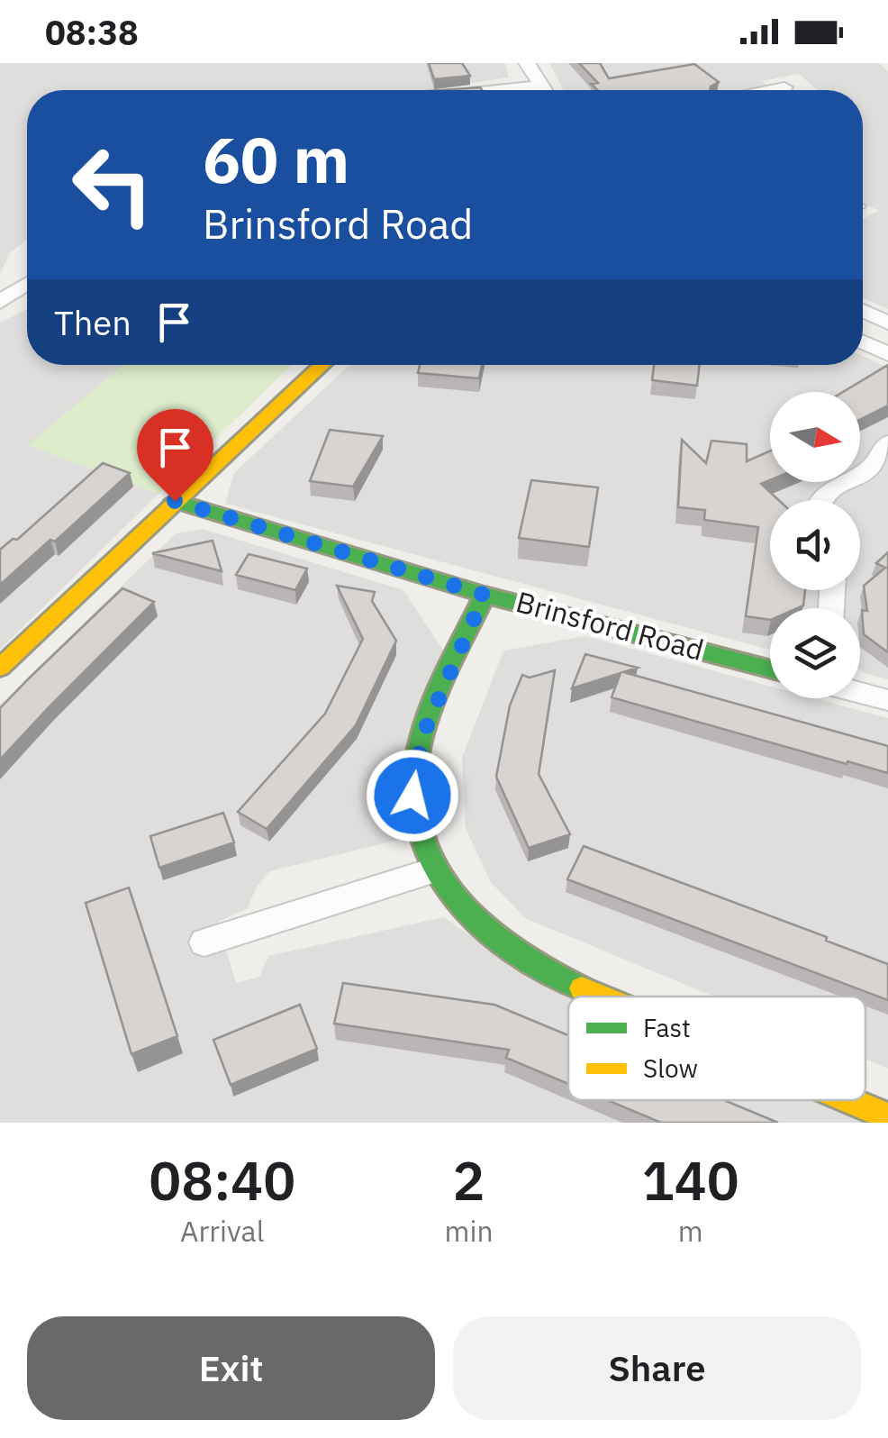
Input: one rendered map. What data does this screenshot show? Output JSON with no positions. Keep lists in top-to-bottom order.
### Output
{
  "streets": {
    "street": ["Brinsford Road"]
  },
  "legend": ["Fast", "Slow"],
  "north": "right",
  "page": {
    "status": "08:38",
    "turn": ["60 m", "Brinsford Road"],
    "then": "Then",
    "eta": [
      "08:40",
      "Arrival",
      "2",
      "min",
      "140",
      "m"
    ],
    "buttons": ["Exit", "Share"]
  }
}
